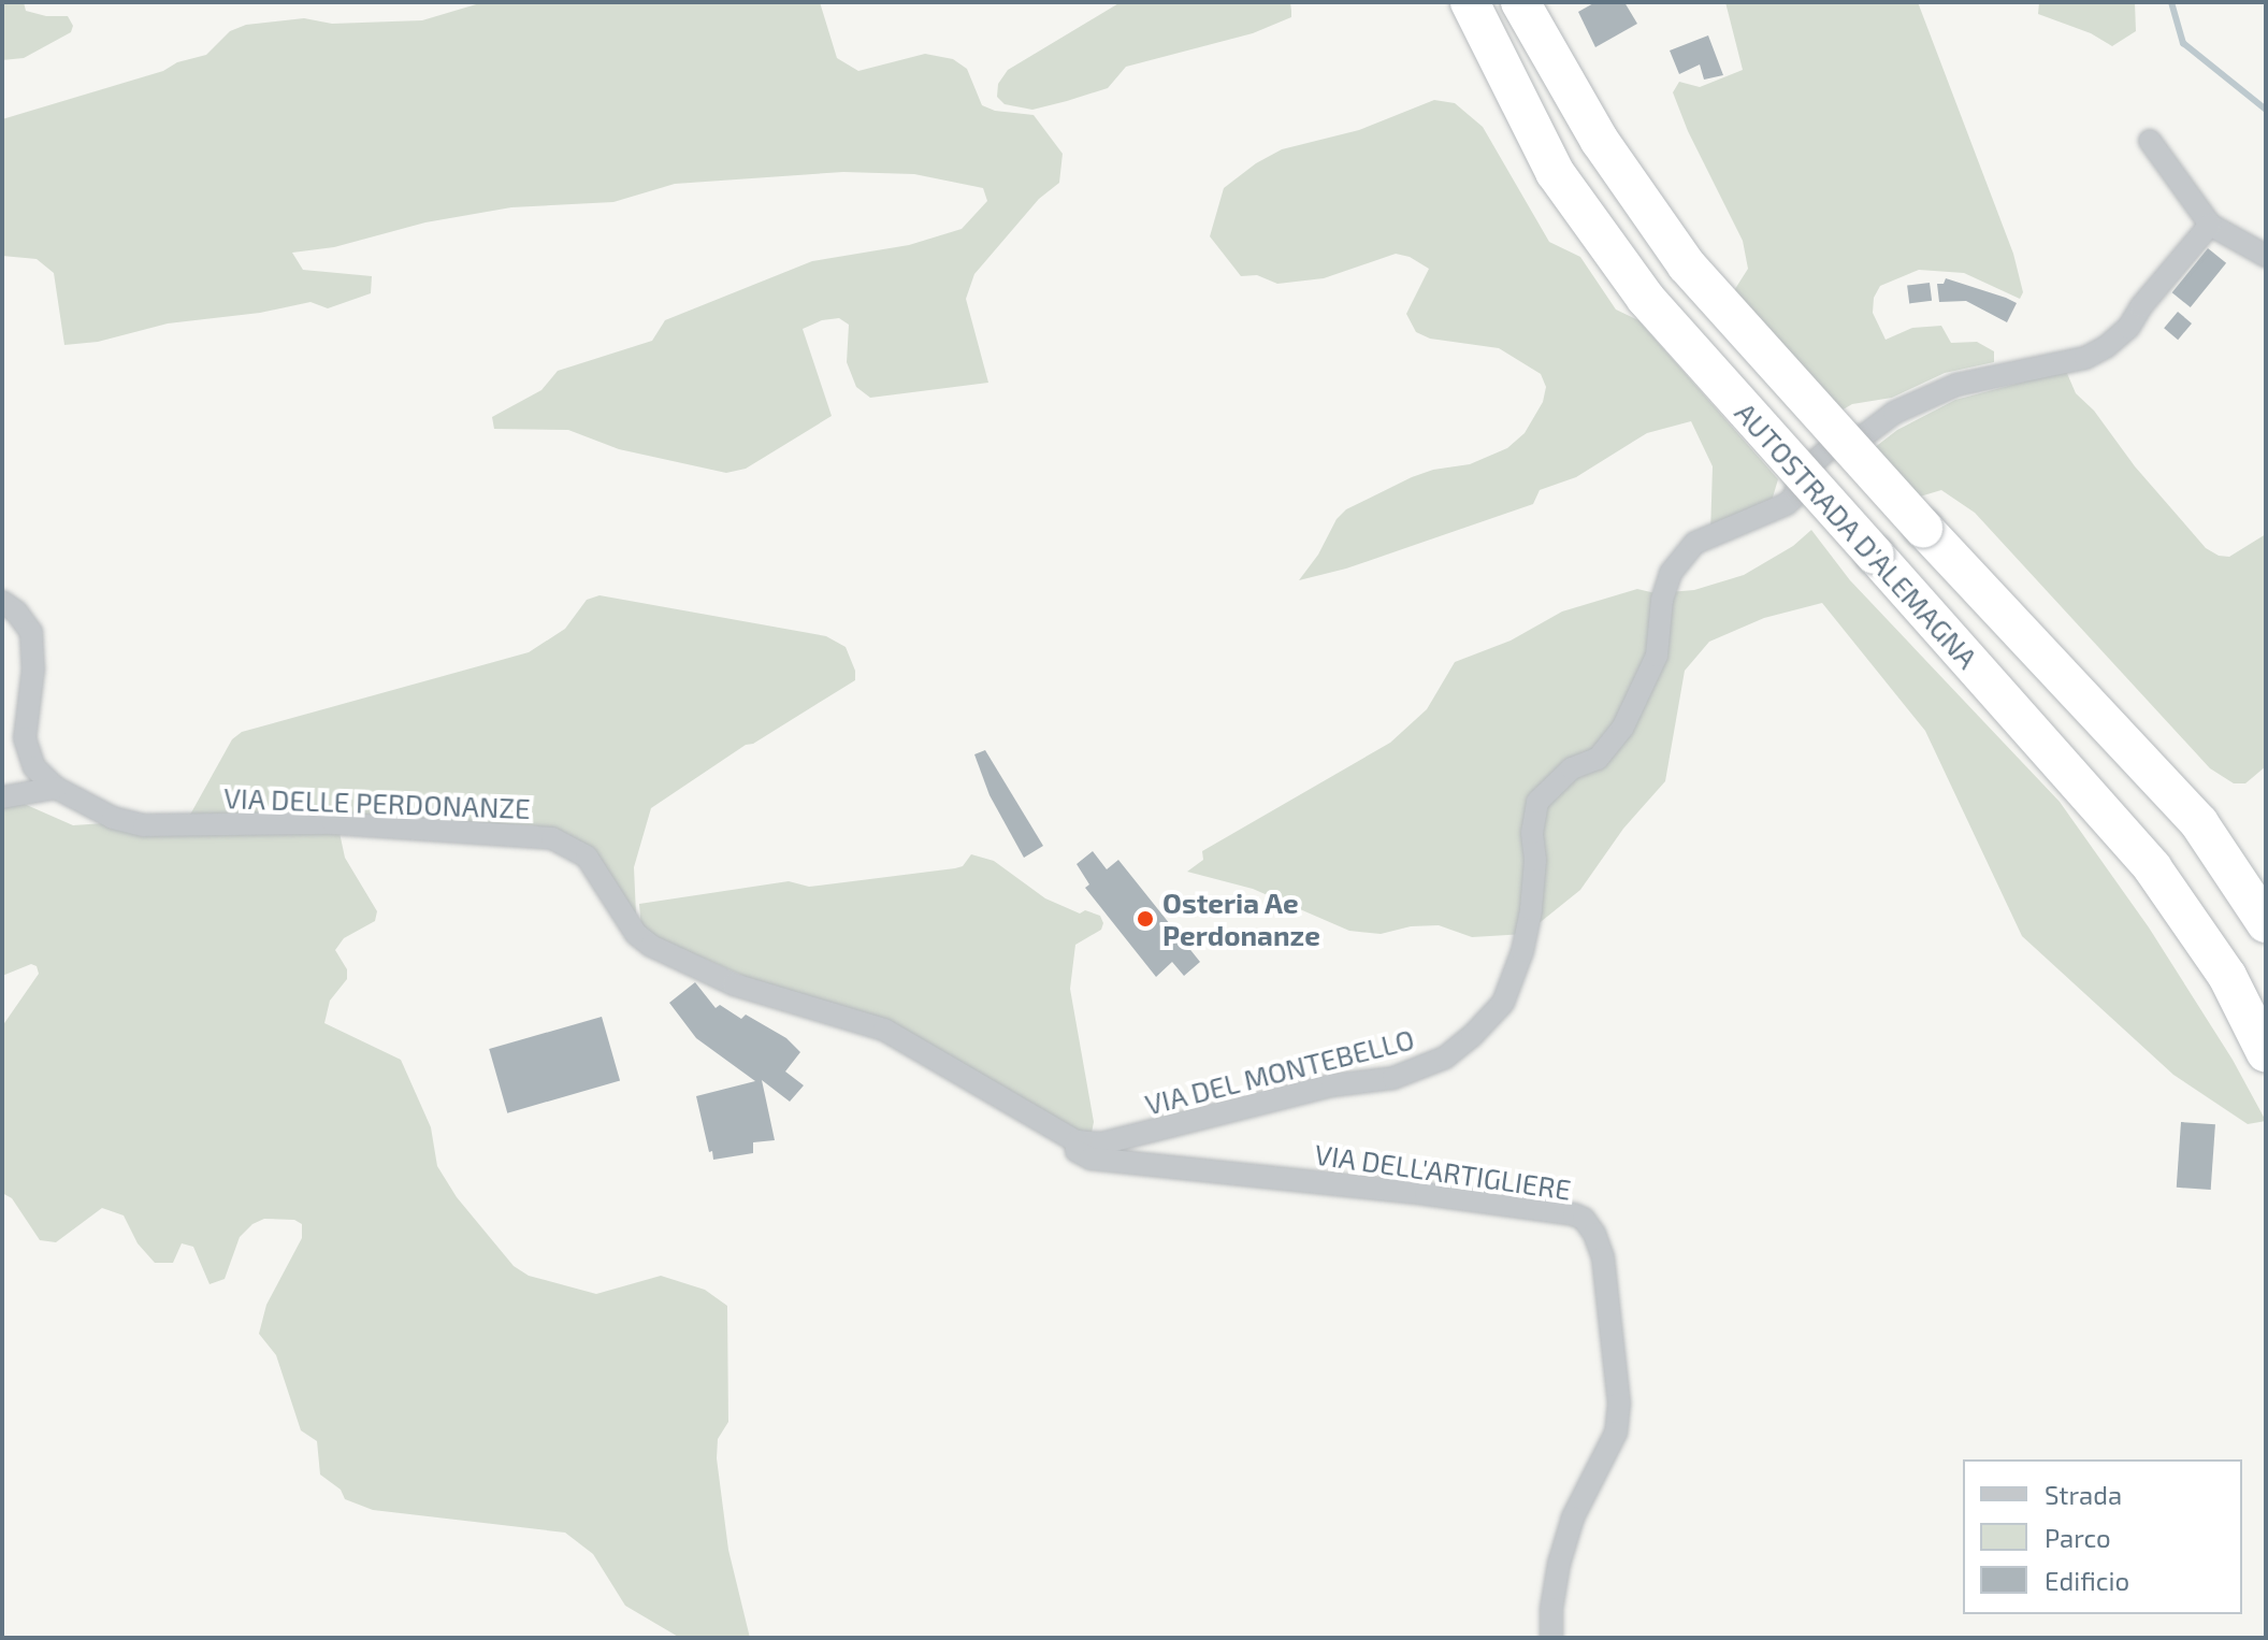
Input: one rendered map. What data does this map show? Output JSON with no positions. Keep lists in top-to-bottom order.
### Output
{
  "streets": {
    "highway": ["AUTOSTRADA D'ALEMAGNA"],
    "street": ["VIA DELLE PERDONANZE", "VIA DEL MONTEBELLO", "VIA DELL'ARTIGLIERE"]
  },
  "crossings": [
    ["VIA DELLE PERDONANZE", "VIA DEL MONTEBELLO"],
    ["VIA DELLE PERDONANZE", "VIA DELL'ARTIGLIERE"],
    ["VIA DEL MONTEBELLO", "VIA DELL'ARTIGLIERE"]
  ],
  "places": ["Osteria Ae Perdonanze"],
  "legend": ["Strada", "Parco", "Edificio"]
}
